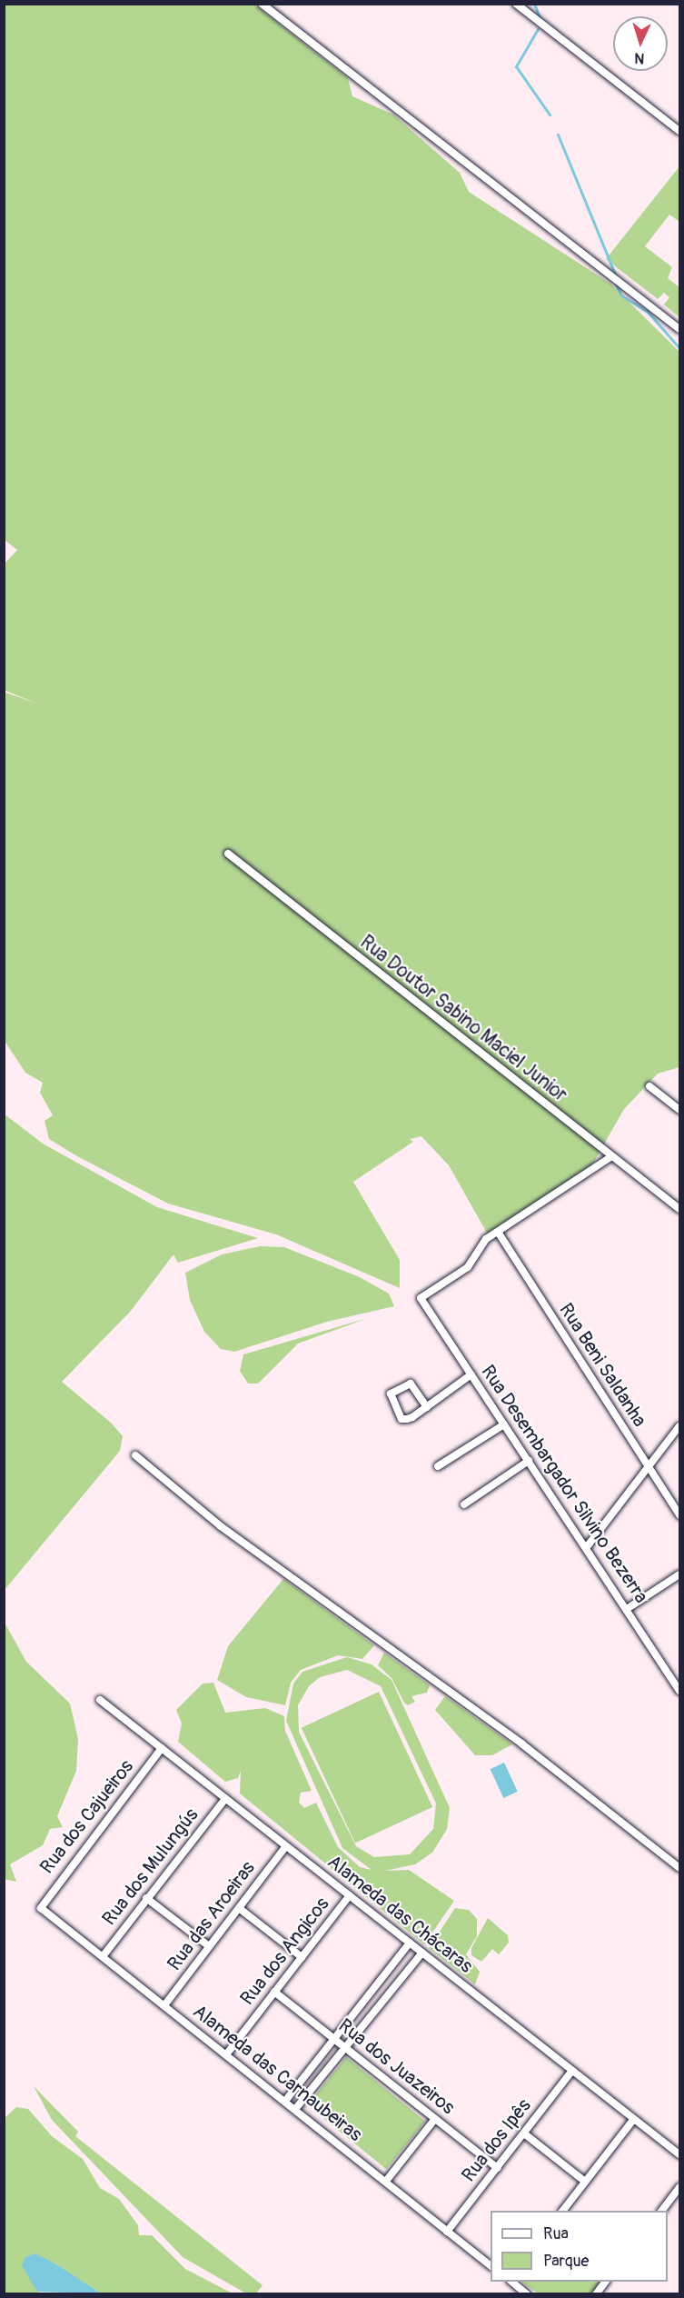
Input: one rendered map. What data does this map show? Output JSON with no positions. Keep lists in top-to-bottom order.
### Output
{
  "streets": {
    "street": [
      "Rua Doutor Sabino Maciel Junior",
      "Rua Beni Saldanha",
      "Rua Desembargador Silvino Bezerra",
      "Rua dos Cajueiros",
      "Rua dos Mulungús",
      "Alameda das Chácaras",
      "Rua das Aroeiras",
      "Rua dos Angicos",
      "Rua dos Juazeiros",
      "Alameda das Carnaubeiras",
      "Rua dos Ipês"
    ]
  },
  "crossings": [
    ["Rua Beni Saldanha", "Rua Desembargador Silvino Bezerra"],
    ["Rua dos Cajueiros", "Alameda das Chácaras"],
    ["Rua dos Cajueiros", "Alameda das Carnaubeiras"],
    ["Rua dos Mulungús", "Alameda das Chácaras"],
    ["Rua dos Mulungús", "Alameda das Carnaubeiras"],
    ["Alameda das Chácaras", "Rua das Aroeiras"],
    ["Alameda das Chácaras", "Rua dos Angicos"],
    ["Alameda das Chácaras", "Rua dos Ipês"],
    ["Rua das Aroeiras", "Alameda das Carnaubeiras"],
    ["Rua dos Angicos", "Rua dos Juazeiros"],
    ["Rua dos Angicos", "Alameda das Carnaubeiras"],
    ["Rua dos Juazeiros", "Rua dos Ipês"],
    ["Alameda das Carnaubeiras", "Rua dos Ipês"]
  ],
  "legend": ["Rua", "Parque"],
  "north": "bottom"
}
